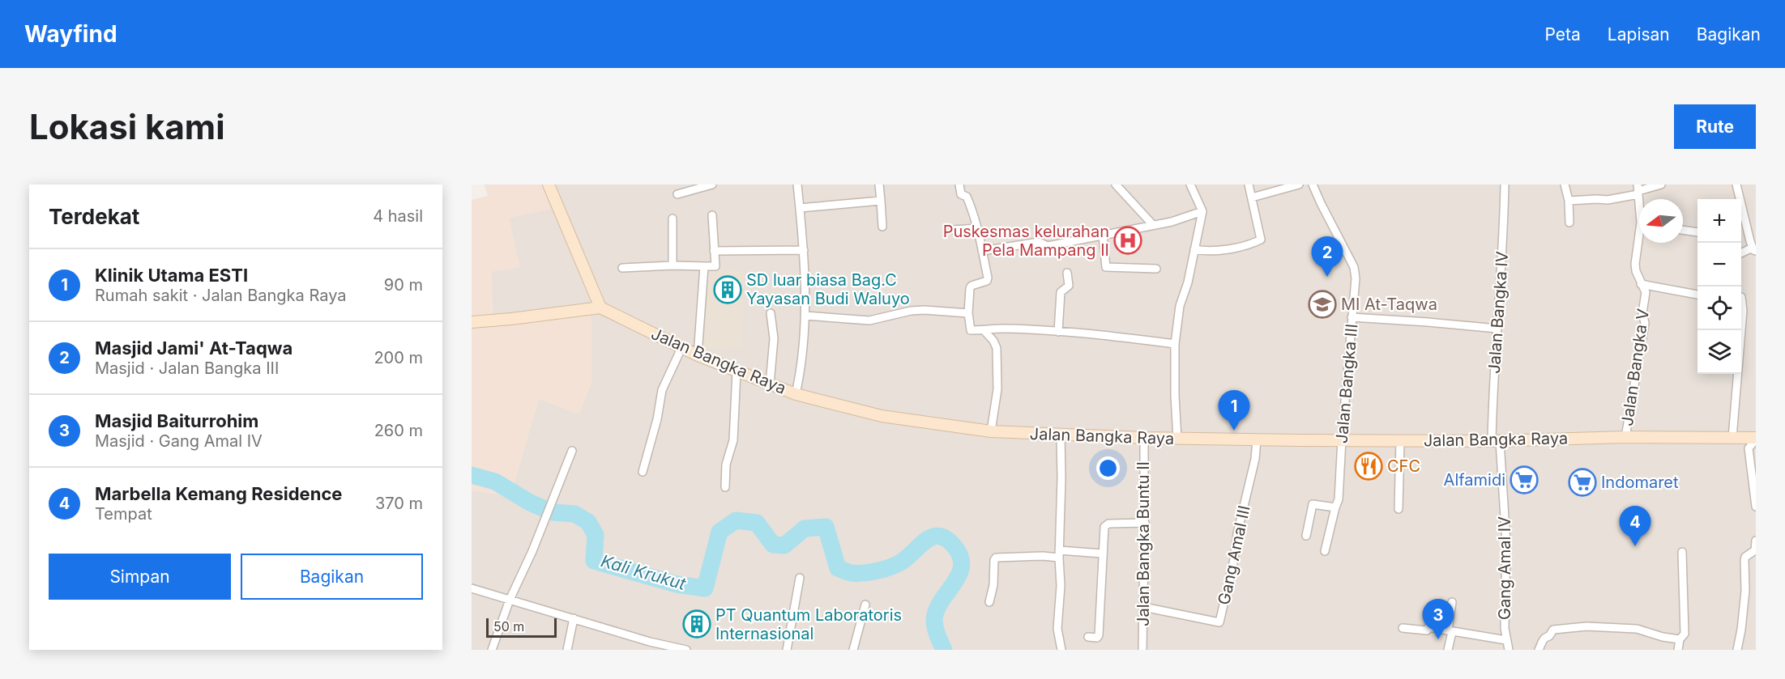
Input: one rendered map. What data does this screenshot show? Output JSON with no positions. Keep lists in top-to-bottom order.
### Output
{
  "streets": {
    "street": [
      "Jalan Bangka IV",
      "Jalan Bangka Raya",
      "Jalan Bangka V",
      "Jalan Bangka III",
      "Jalan Bangka Buntu II",
      "Gang Amal III",
      "Gang Amal IV"
    ]
  },
  "crossings": [
    ["Jalan Bangka IV", "Jalan Bangka Raya"],
    ["Jalan Bangka IV", "Gang Amal IV"],
    ["Jalan Bangka Raya", "Jalan Bangka V"],
    ["Jalan Bangka Raya", "Jalan Bangka III"],
    ["Jalan Bangka Raya", "Jalan Bangka Buntu II"],
    ["Jalan Bangka Raya", "Gang Amal III"],
    ["Jalan Bangka Raya", "Gang Amal IV"],
    ["Jalan Bangka Buntu II", "Gang Amal III"]
  ],
  "water": ["Kali Krukut"],
  "places": {
    "hospital": ["Puskesmas kelurahan Pela Mampang II"],
    "building": ["SD luar biasa Bag.C Yayasan Budi Waluyo", "PT Quantum Laboratoris Internasional"],
    "school or university": ["MI At-Taqwa"],
    "restaurant": ["CFC"],
    "supermarket": ["Alfamidi", "Indomaret"]
  },
  "scale_bar": "50 m",
  "north": "left",
  "page": {
    "header": "Wayfind",
    "nav": ["Peta", "Lapisan", "Bagikan"],
    "buttons": [
      "Rute",
      ["Simpan", "Bagikan"]
    ],
    "title": "Lokasi kami",
    "heading": ["Terdekat", "4 hasil"],
    "map_buttons": ["+", "−"],
    "pins": [
      "2",
      "1",
      "4",
      "3"
    ],
    "list": [
      {
        "mark": "1",
        "name": "Klinik Utama ESTI",
        "note": "Rumah sakit · Jalan Bangka Raya",
        "value": "90 m"
      },
      {
        "mark": "2",
        "name": "Masjid Jami' At-Taqwa",
        "note": "Masjid · Jalan Bangka III",
        "value": "200 m"
      },
      {
        "mark": "3",
        "name": "Masjid Baiturrohim",
        "note": "Masjid · Gang Amal IV",
        "value": "260 m"
      },
      {
        "mark": "4",
        "name": "Marbella Kemang Residence",
        "note": "Tempat",
        "value": "370 m"
      }
    ],
    "scale": "50 m"
  }
}
